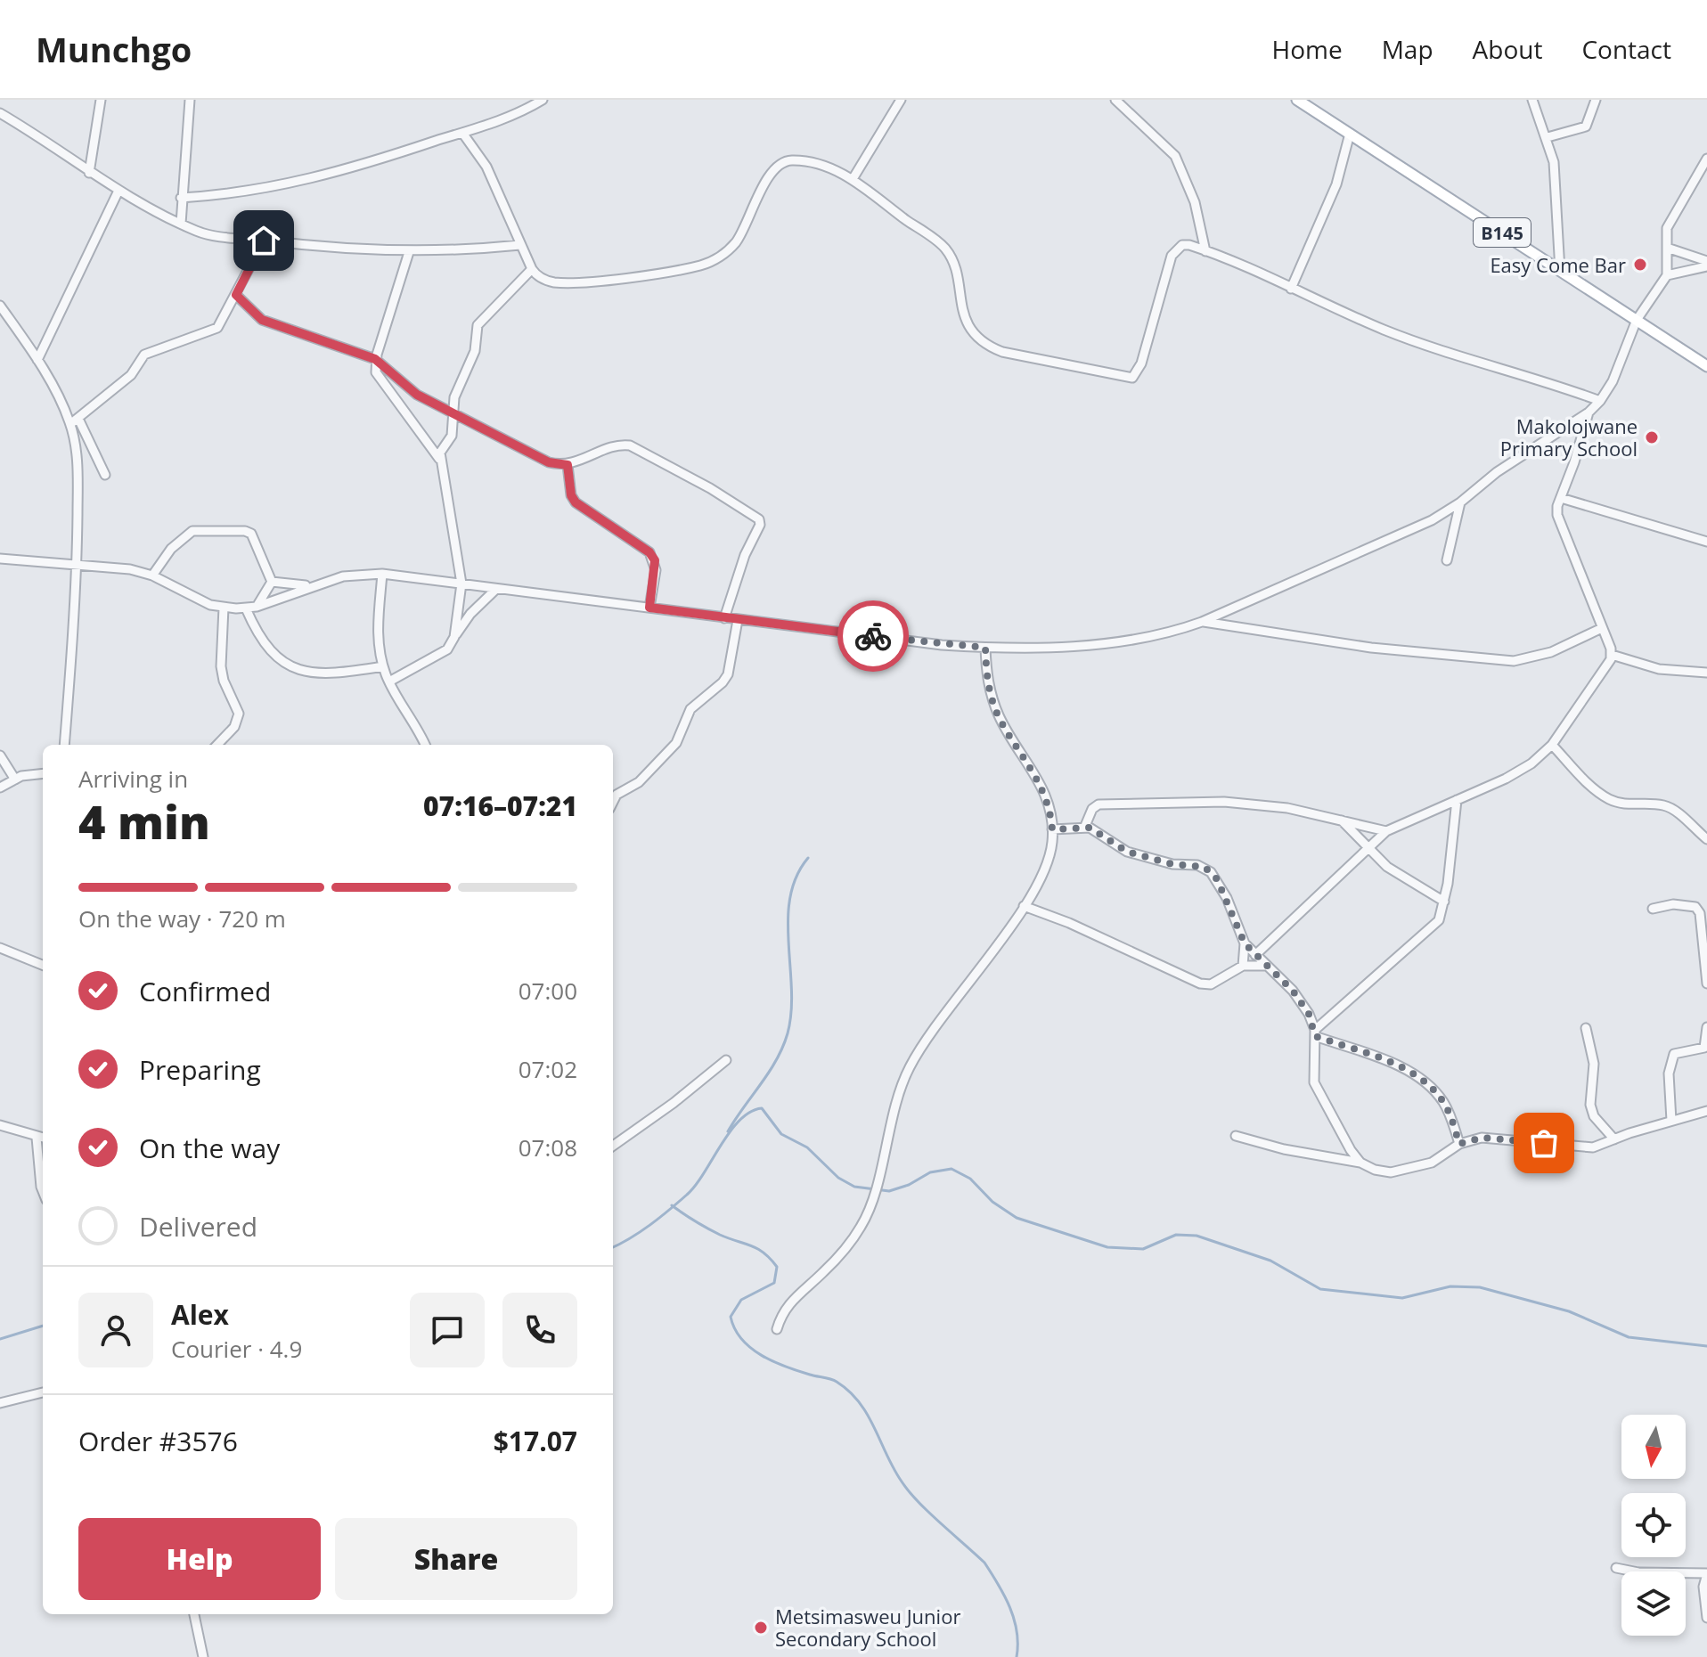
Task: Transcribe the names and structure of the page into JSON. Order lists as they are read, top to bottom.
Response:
{
  "streets": {
    "main road": ["B145"]
  },
  "places": ["Easy Come Bar", "Makolojwane Primary School", "Metsimasweu Junior Secondary School"],
  "north": "bottom",
  "page": {
    "header": "Munchgo",
    "nav": [
      "Home",
      "Map",
      "About",
      "Contact"
    ],
    "heading": ["4 min", "Arriving in", "07:16–07:21"],
    "panel": [
      "Alex",
      "Courier · 4.9",
      "Order #3576",
      "$17.07"
    ],
    "bar": "On the way · 720 m",
    "list": [
      ["Confirmed", "07:00"],
      ["Preparing", "07:02"],
      ["On the way", "07:08"],
      "Delivered"
    ],
    "buttons": ["Help", "Share"]
  }
}
